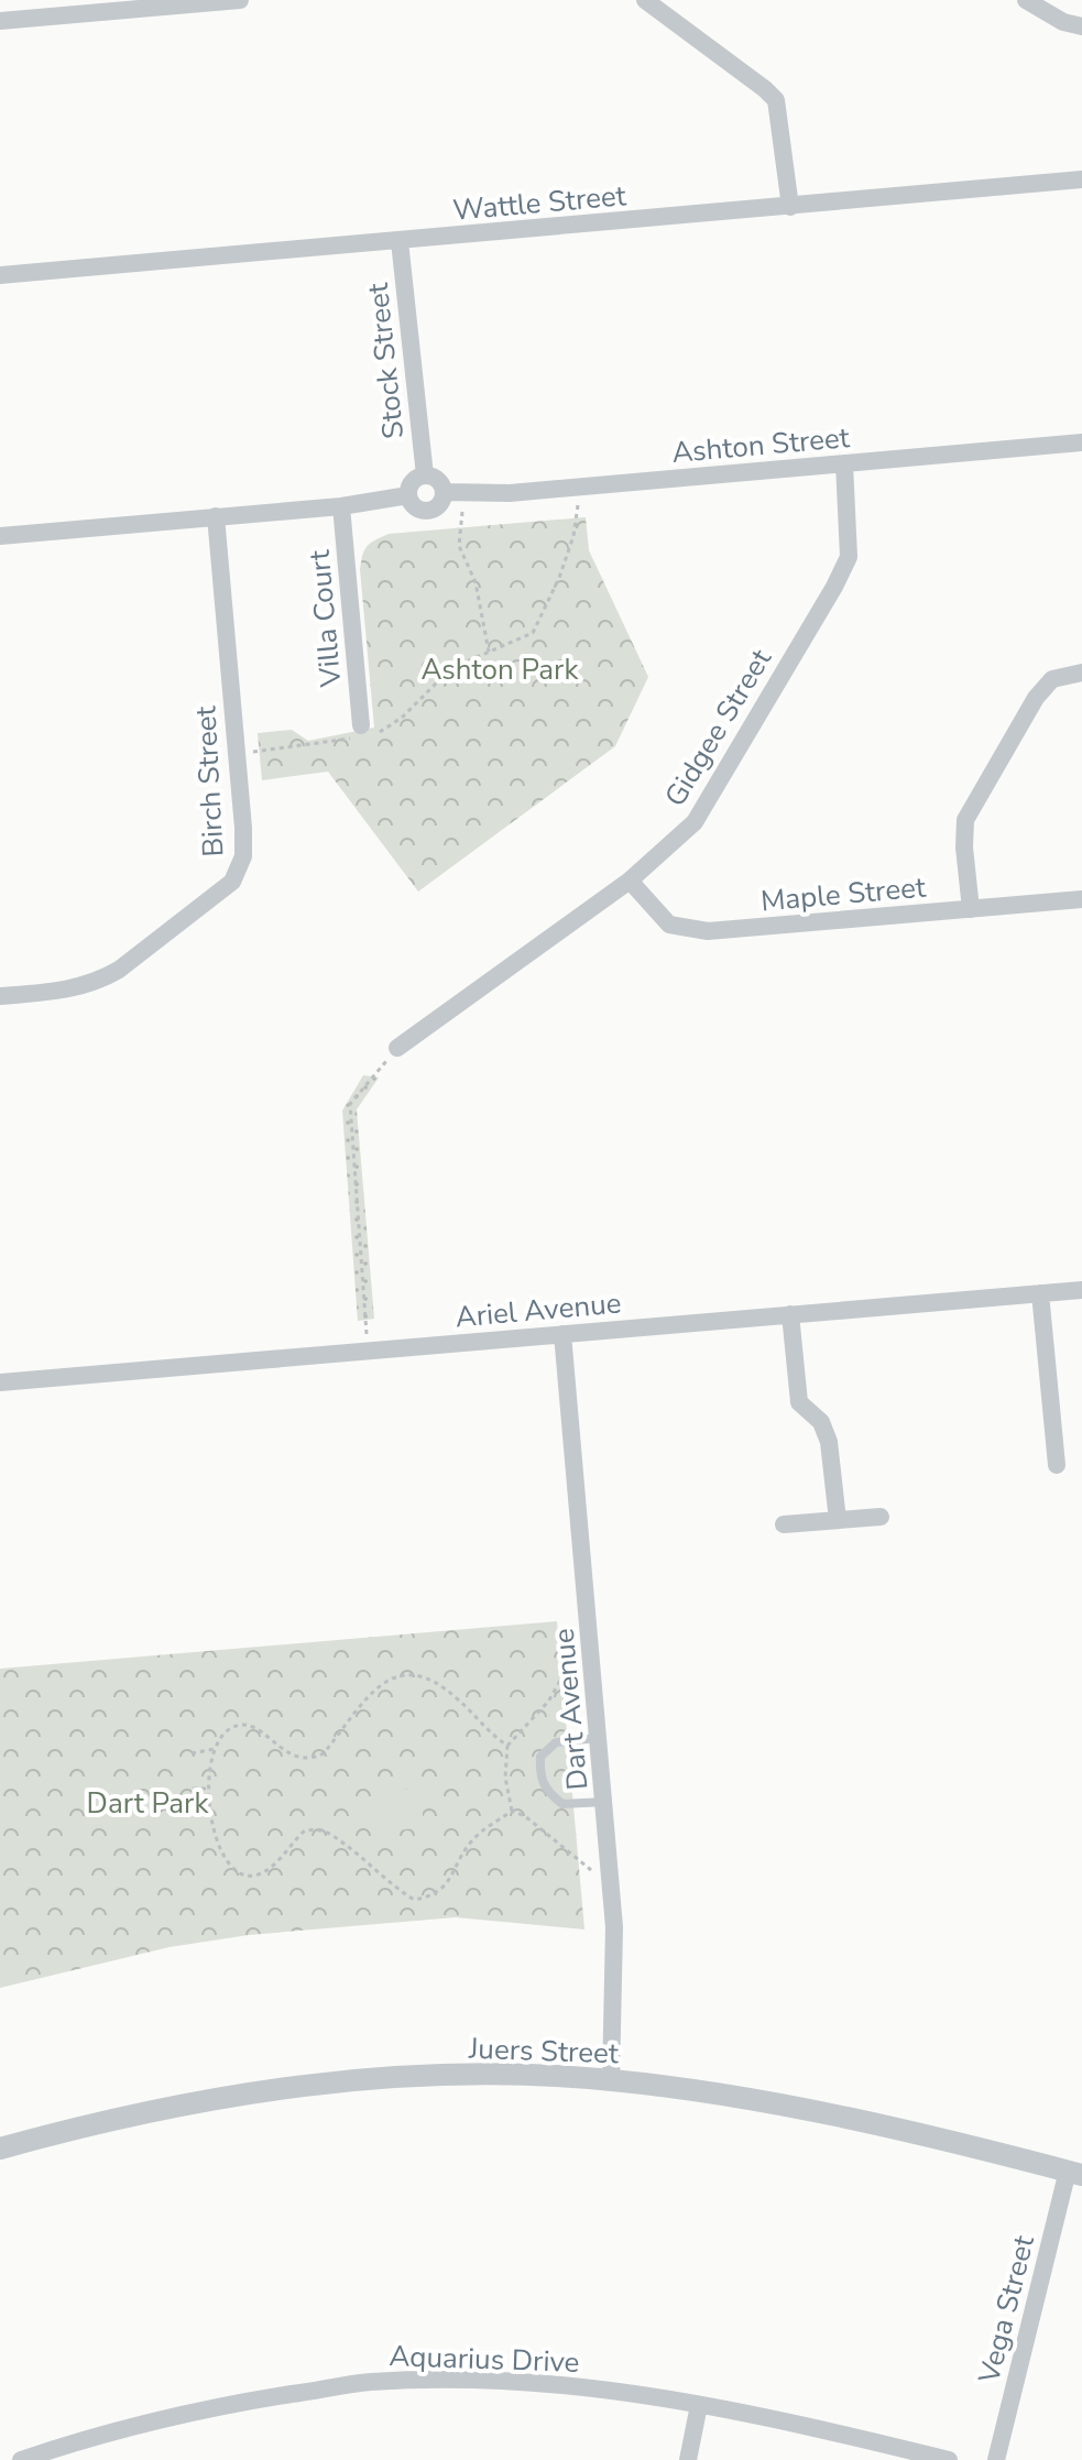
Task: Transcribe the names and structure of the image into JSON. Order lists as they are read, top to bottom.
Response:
{
  "streets": {
    "street": [
      "Wattle Street",
      "Stock Street",
      "Ashton Street",
      "Villa Court",
      "Gidgee Street",
      "Birch Street",
      "Maple Street",
      "Ariel Avenue",
      "Dart Avenue",
      "Juers Street",
      "Vega Street",
      "Aquarius Drive"
    ]
  },
  "crossings": [
    ["Wattle Street", "Stock Street"],
    ["Stock Street", "Ashton Street"],
    ["Ashton Street", "Gidgee Street"],
    ["Gidgee Street", "Maple Street"],
    ["Ariel Avenue", "Dart Avenue"],
    ["Dart Avenue", "Juers Street"],
    ["Juers Street", "Vega Street"]
  ],
  "parks": ["Ashton Park", "Dart Park"]
}
